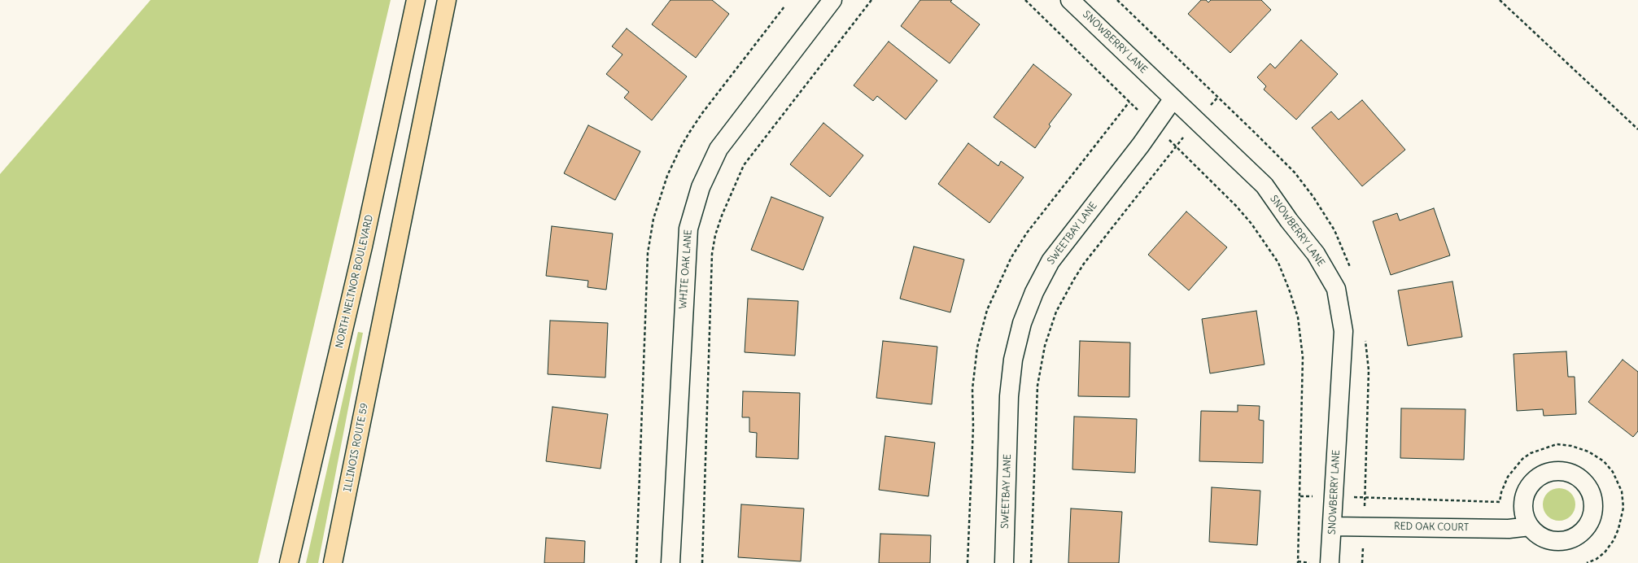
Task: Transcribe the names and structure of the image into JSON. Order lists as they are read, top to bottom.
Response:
{
  "streets": {
    "main road": ["NORTH NELTNOR BOULEVARD", "ILLINOIS ROUTE 59"],
    "street": [
      "SNOWBERRY LANE",
      "SWEETBAY LANE",
      "WHITE OAK LANE",
      "RED OAK COURT"
    ]
  },
  "crossings": [
    ["SNOWBERRY LANE", "SWEETBAY LANE"],
    ["SNOWBERRY LANE", "RED OAK COURT"]
  ]
}
